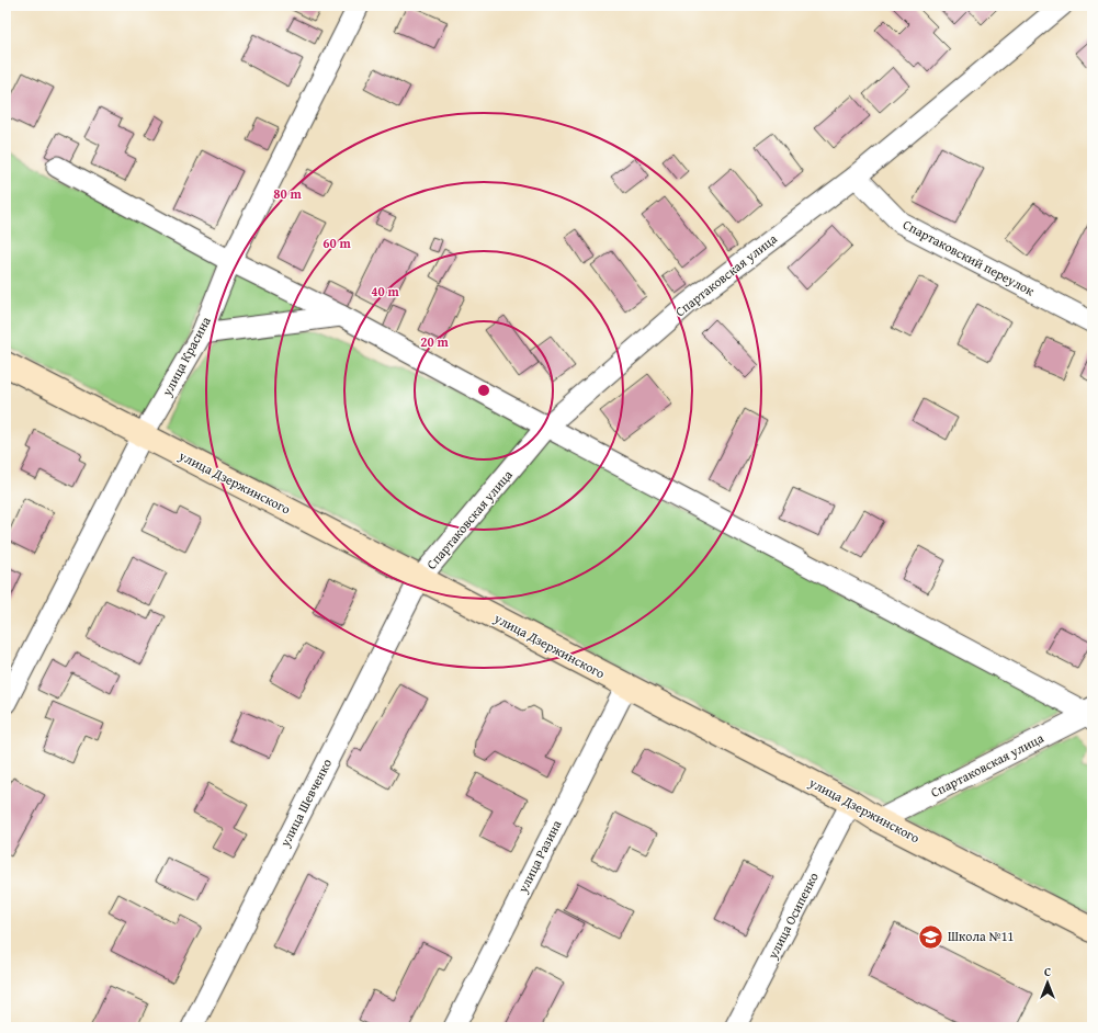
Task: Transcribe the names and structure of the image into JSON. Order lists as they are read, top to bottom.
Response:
{
  "streets": {
    "street": [
      "Спартаковский переулок",
      "Спартаковская улица",
      "улица Красина",
      "улица Дзержинского",
      "улица Шевченко",
      "улица Разина",
      "улица Осипенко"
    ]
  },
  "crossings": [
    ["Спартаковский переулок", "Спартаковская улица"],
    ["Спартаковская улица", "улица Дзержинского"],
    ["Спартаковская улица", "улица Шевченко"],
    ["улица Красина", "улица Дзержинского"],
    ["улица Дзержинского", "улица Шевченко"],
    ["улица Дзержинского", "улица Разина"],
    ["улица Дзержинского", "улица Осипенко"]
  ],
  "places": {
    "school or university": ["Школа №11"]
  },
  "north": "top",
  "rings": [
    "80 m",
    "60 m",
    "40 m",
    "20 m"
  ]
}
